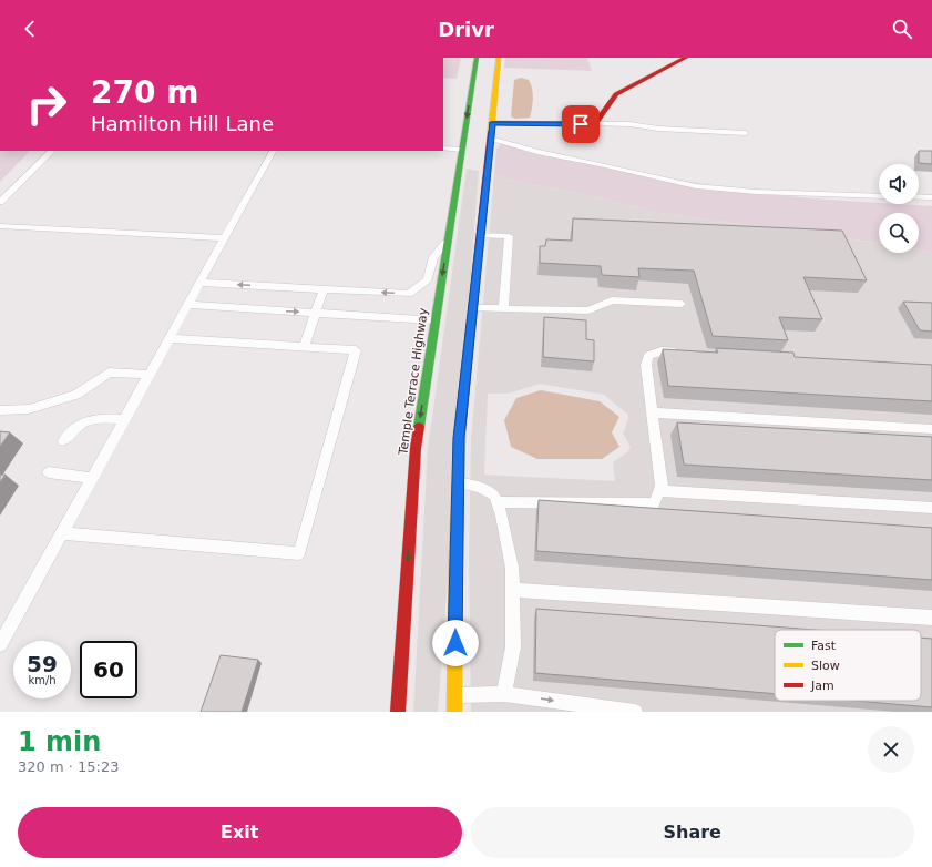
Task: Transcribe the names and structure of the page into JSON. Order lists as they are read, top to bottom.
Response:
{
  "streets": {
    "main road": ["Temple Terrace Highway"]
  },
  "legend": ["Fast", "Slow", "Jam"],
  "page": {
    "header": "Drivr",
    "turn": ["270 m", "Hamilton Hill Lane"],
    "speed": "59 km/h",
    "limit": "60",
    "heading": ["1 min", "320 m · 15:23"],
    "buttons": ["Exit", "Share"]
  }
}
